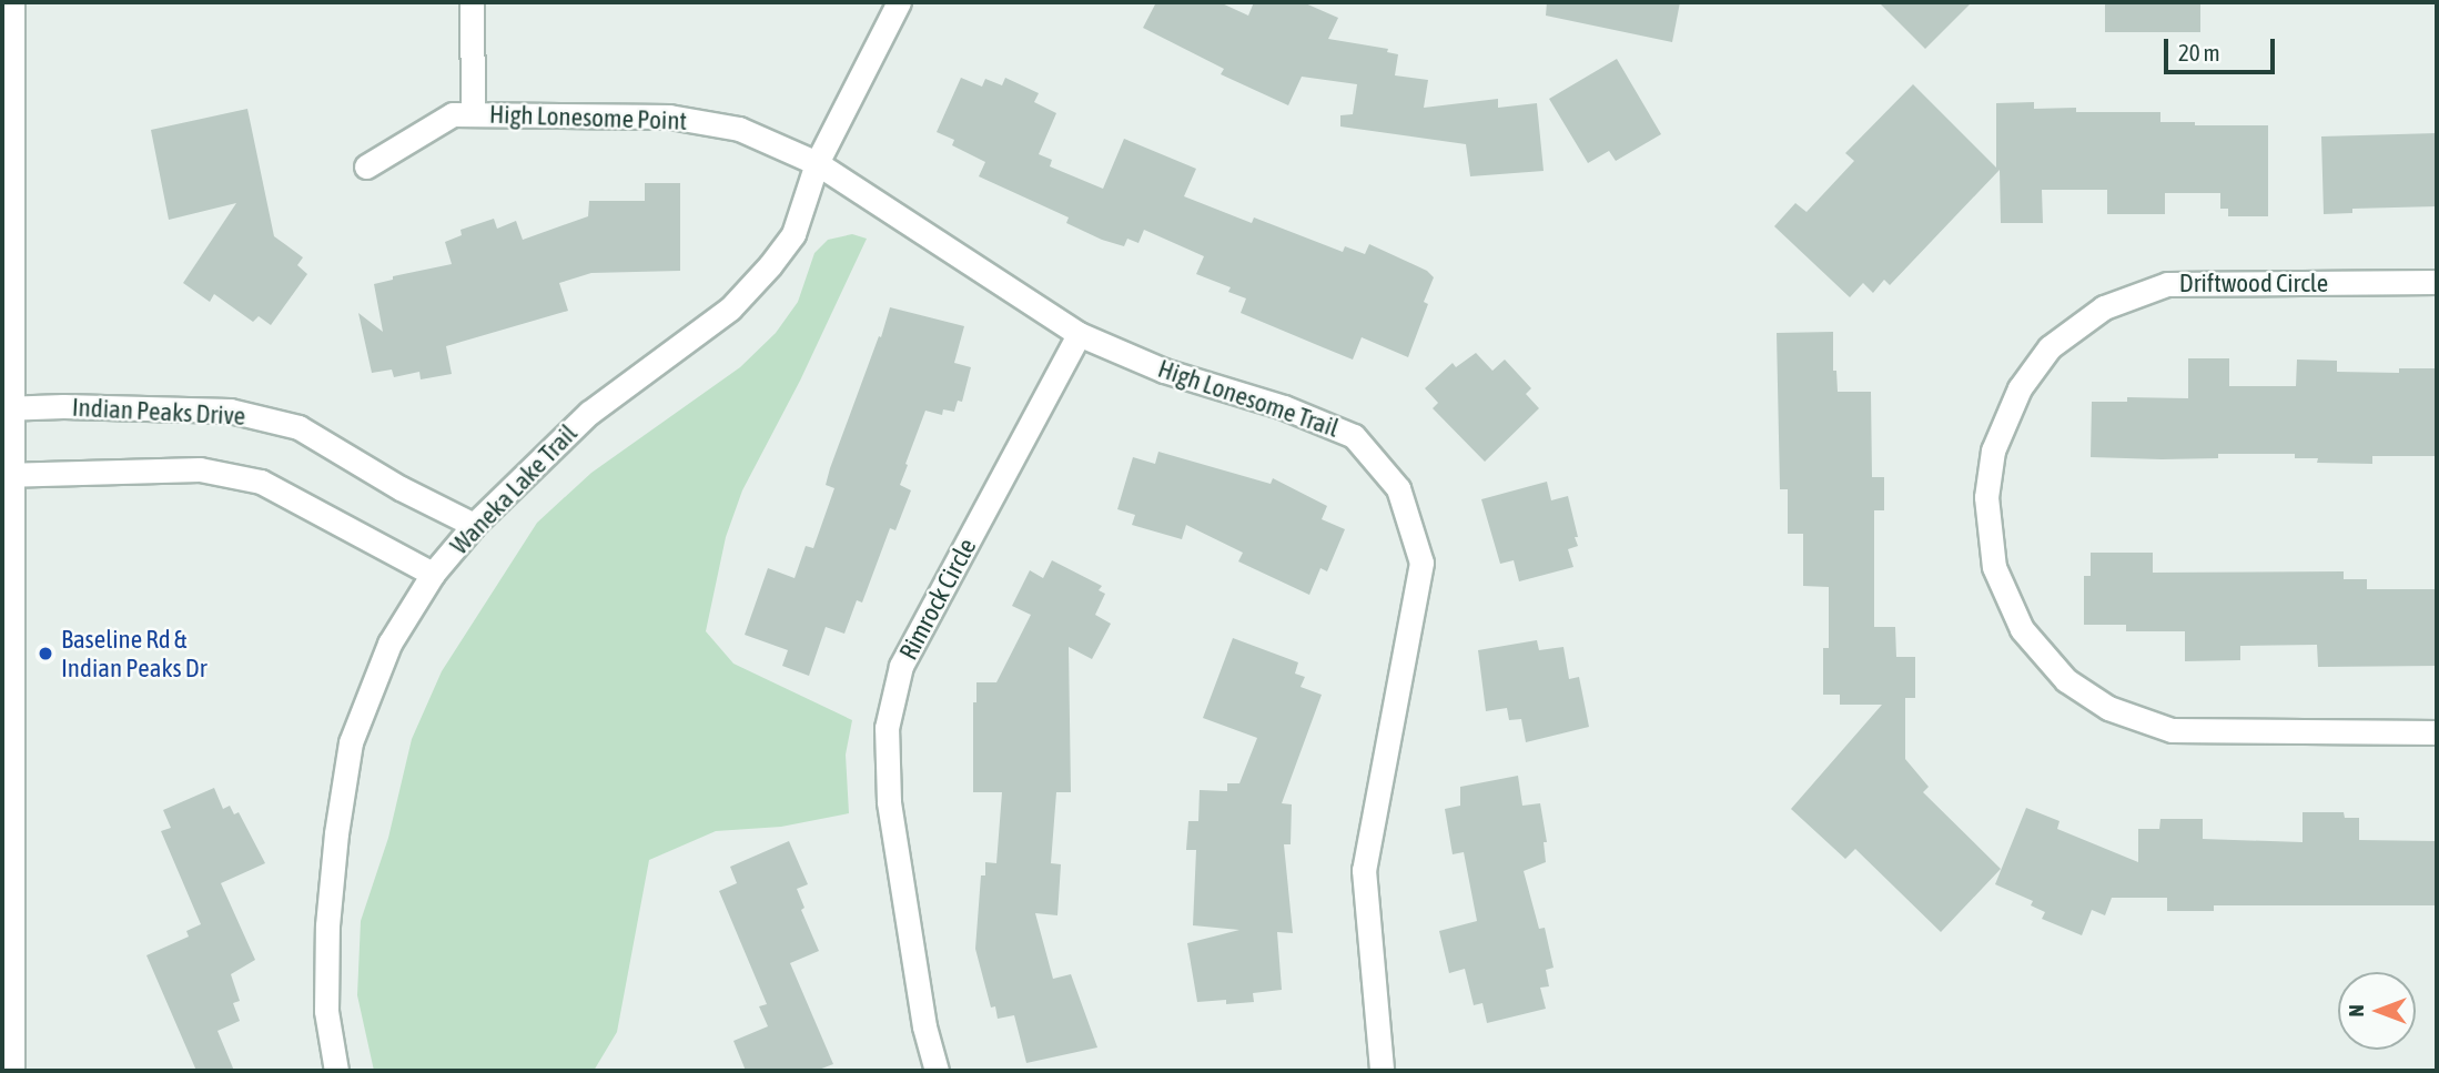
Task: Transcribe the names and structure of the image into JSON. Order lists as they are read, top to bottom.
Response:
{
  "streets": {
    "street": [
      "High Lonesome Point",
      "Driftwood Circle",
      "High Lonesome Trail",
      "Indian Peaks Drive",
      "Waneka Lake Trail",
      "Rimrock Circle"
    ]
  },
  "crossings": [
    ["High Lonesome Point", "High Lonesome Trail"],
    ["High Lonesome Point", "Waneka Lake Trail"],
    ["High Lonesome Trail", "Waneka Lake Trail"],
    ["High Lonesome Trail", "Rimrock Circle"],
    ["Indian Peaks Drive", "Waneka Lake Trail"]
  ],
  "places": ["Baseline Rd & Indian Peaks Dr"],
  "scale_bar": "20 m",
  "north": "left"
}
